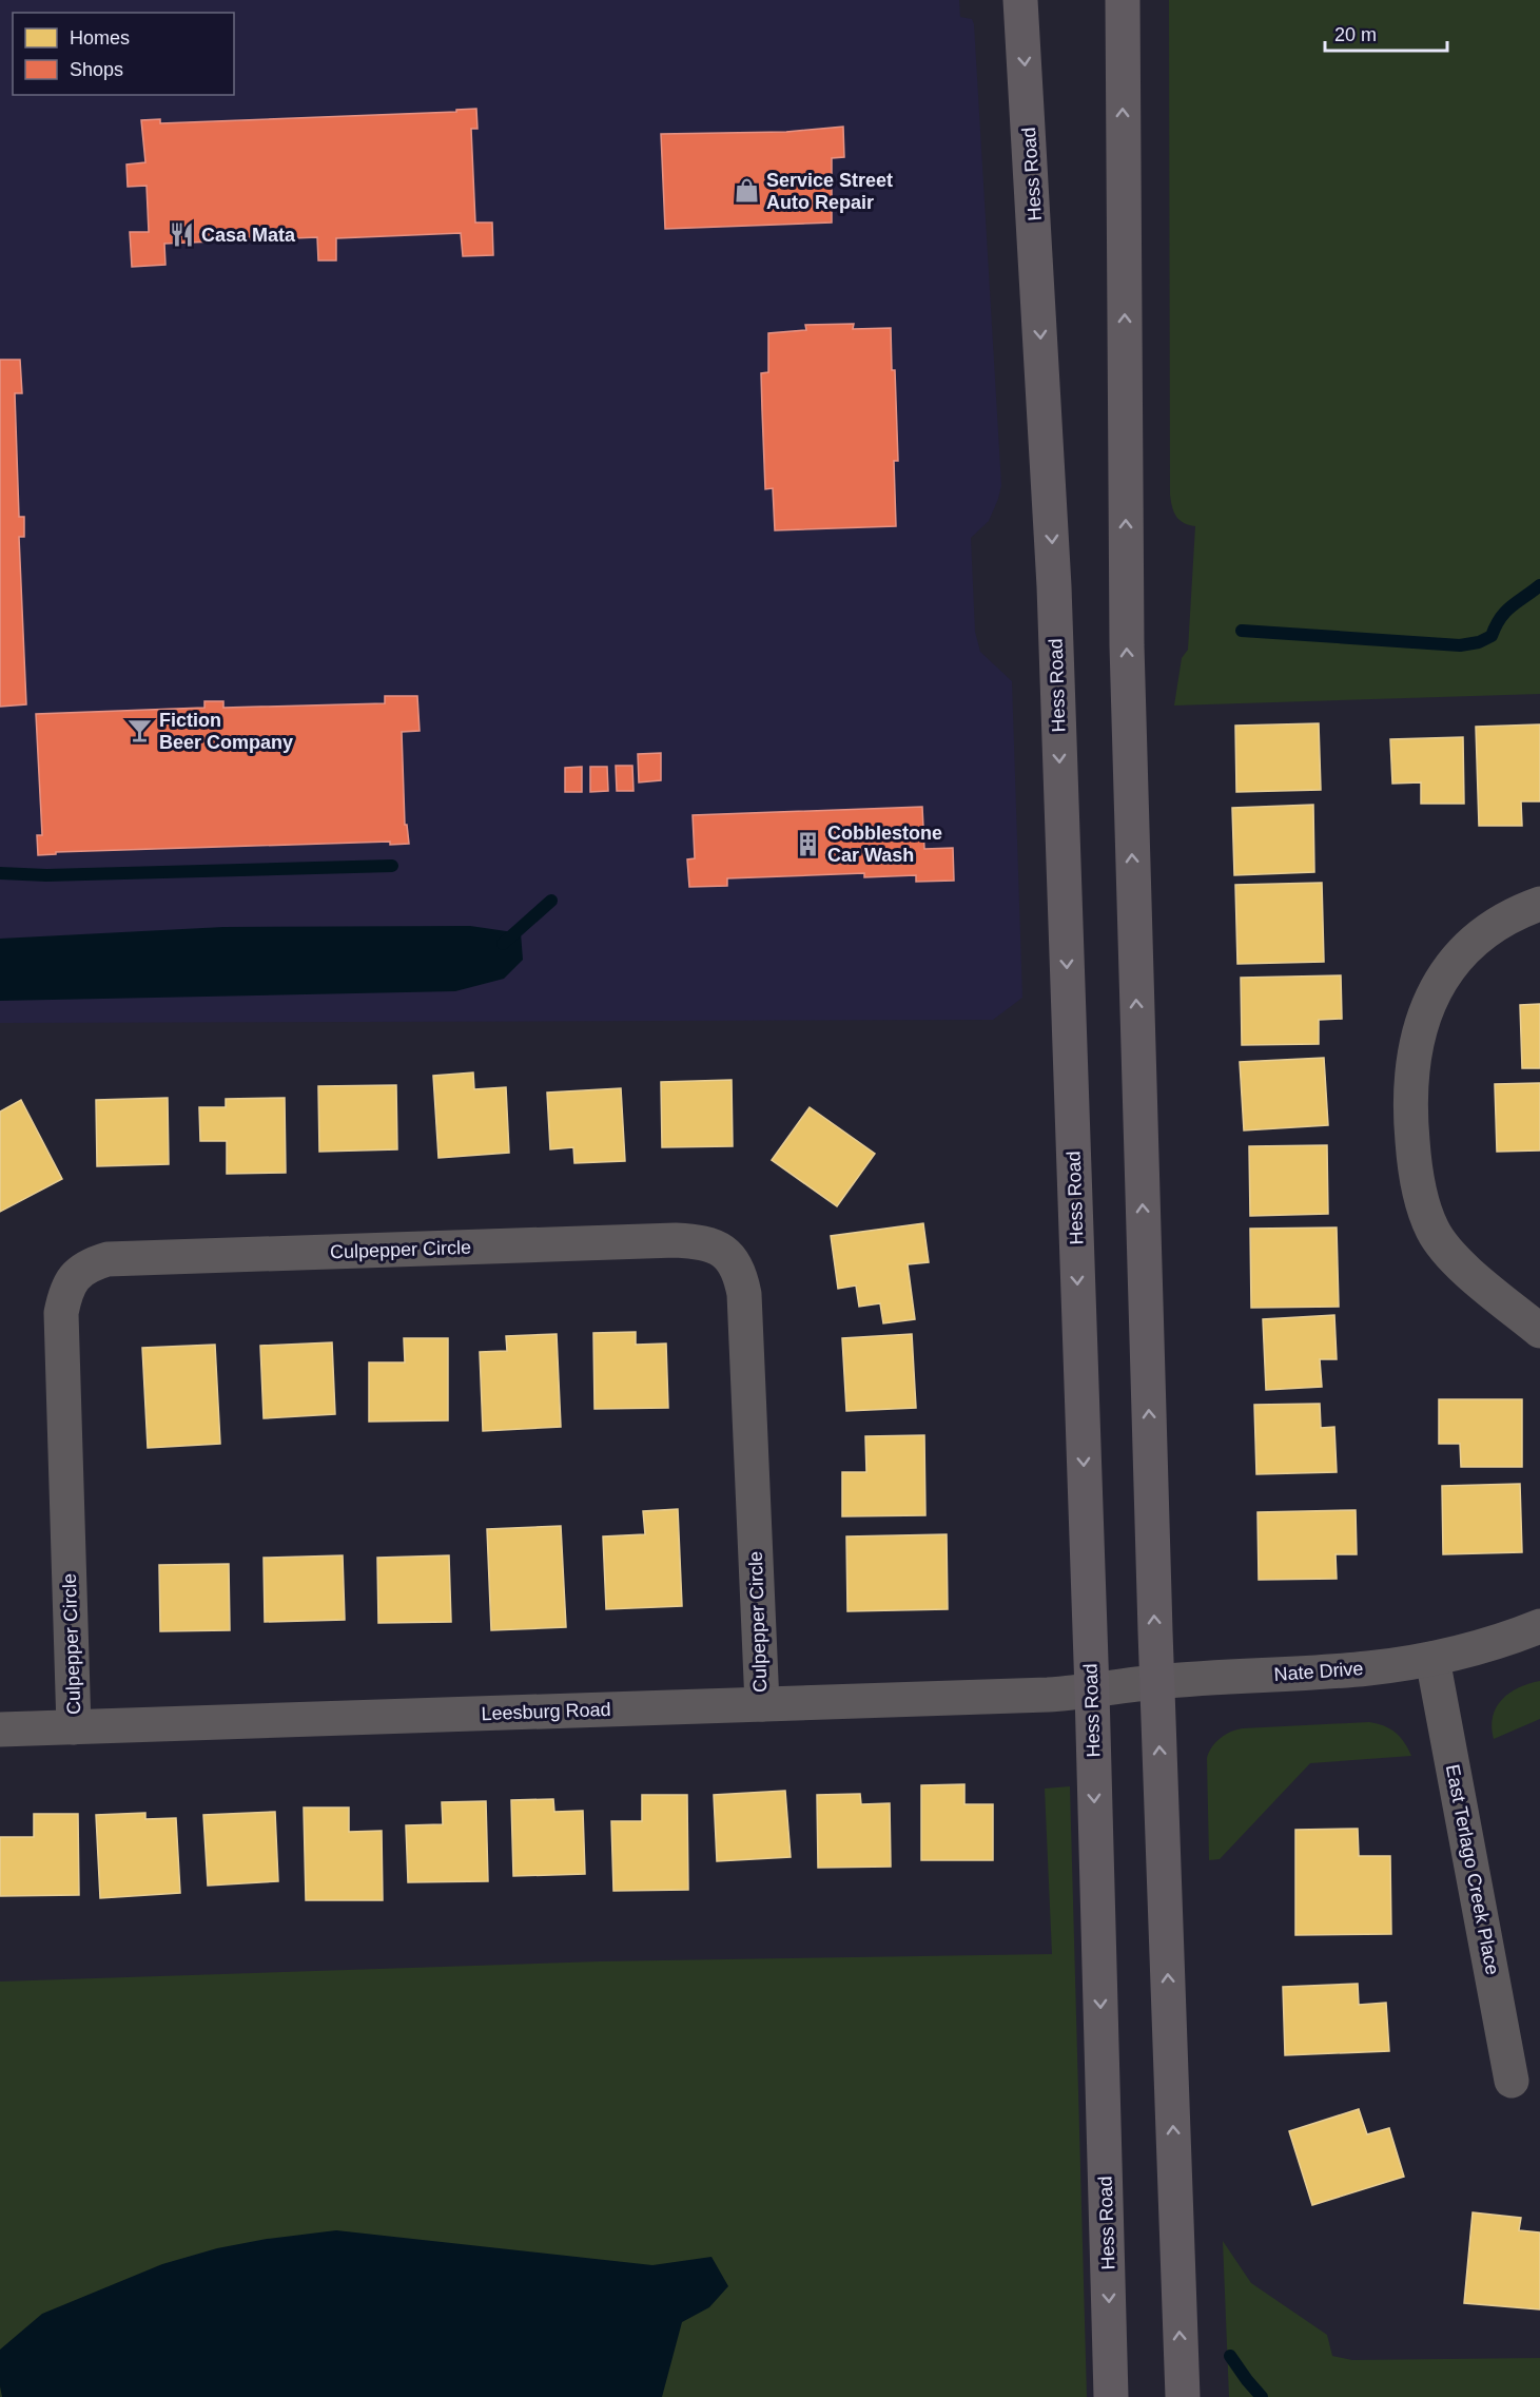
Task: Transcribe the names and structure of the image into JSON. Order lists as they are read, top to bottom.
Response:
{
  "streets": {
    "main road": ["Hess Road"],
    "street": [
      "Culpepper Circle",
      "Nate Drive",
      "Leesburg Road",
      "East Terlago Creek Place"
    ]
  },
  "crossings": [
    ["Hess Road", "Nate Drive"],
    ["Hess Road", "Leesburg Road"],
    ["Culpepper Circle", "Leesburg Road"],
    ["Nate Drive", "Leesburg Road"],
    ["Nate Drive", "East Terlago Creek Place"]
  ],
  "places": {
    "shop": ["Service Street Auto Repair"],
    "restaurant": ["Casa Mata"],
    "bar": ["Fiction Beer Company"],
    "building": ["Cobblestone Car Wash"]
  },
  "legend": ["Homes", "Shops"],
  "scale_bar": "20 m"
}
